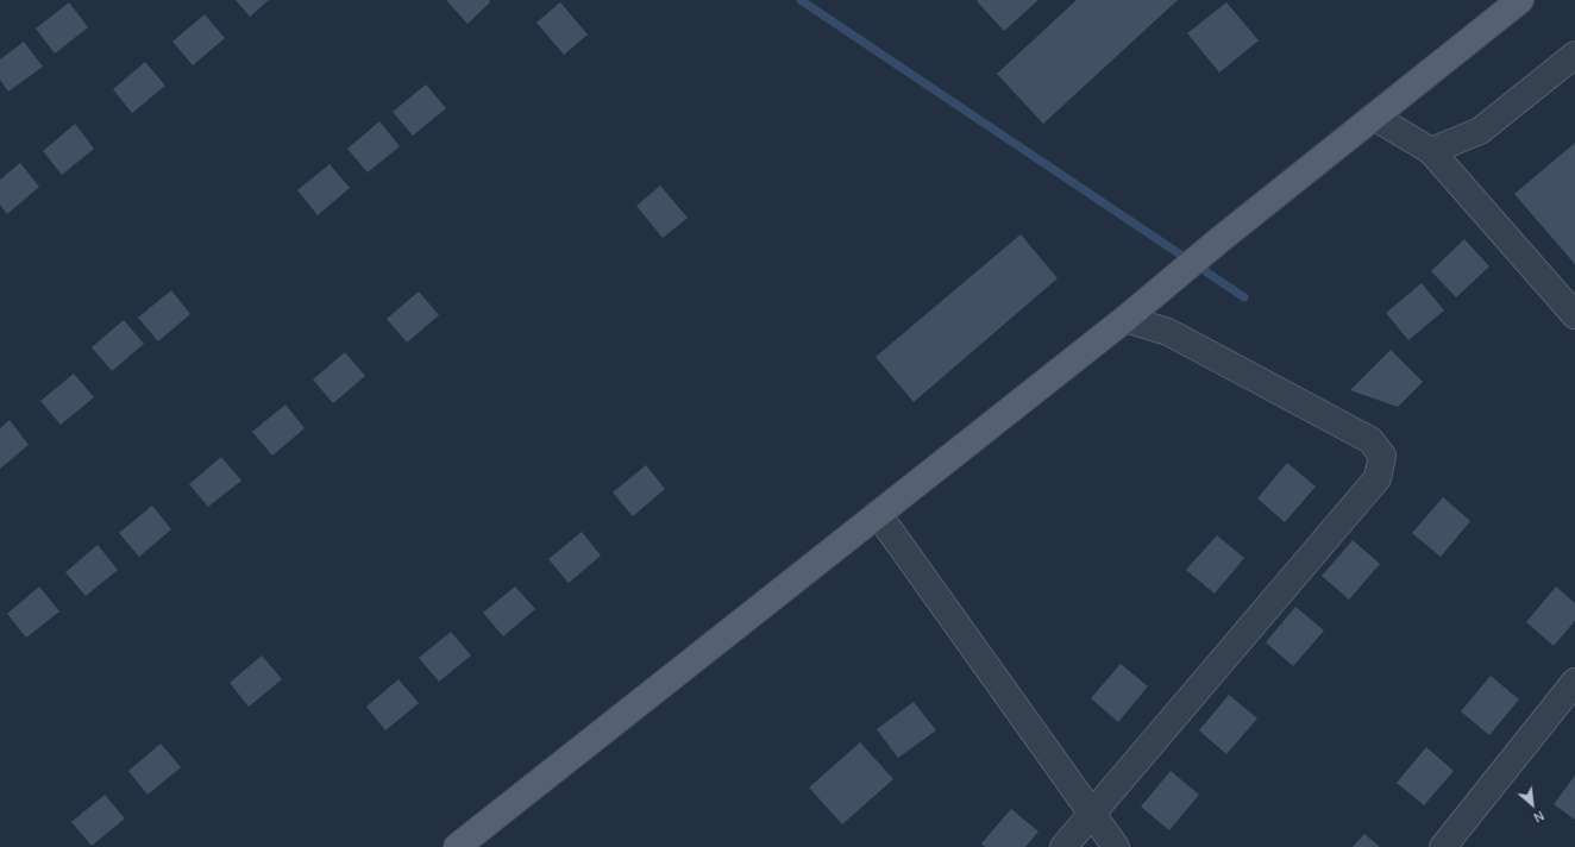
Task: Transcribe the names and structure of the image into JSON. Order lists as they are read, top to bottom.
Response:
{
  "north": "bottom right"
}
